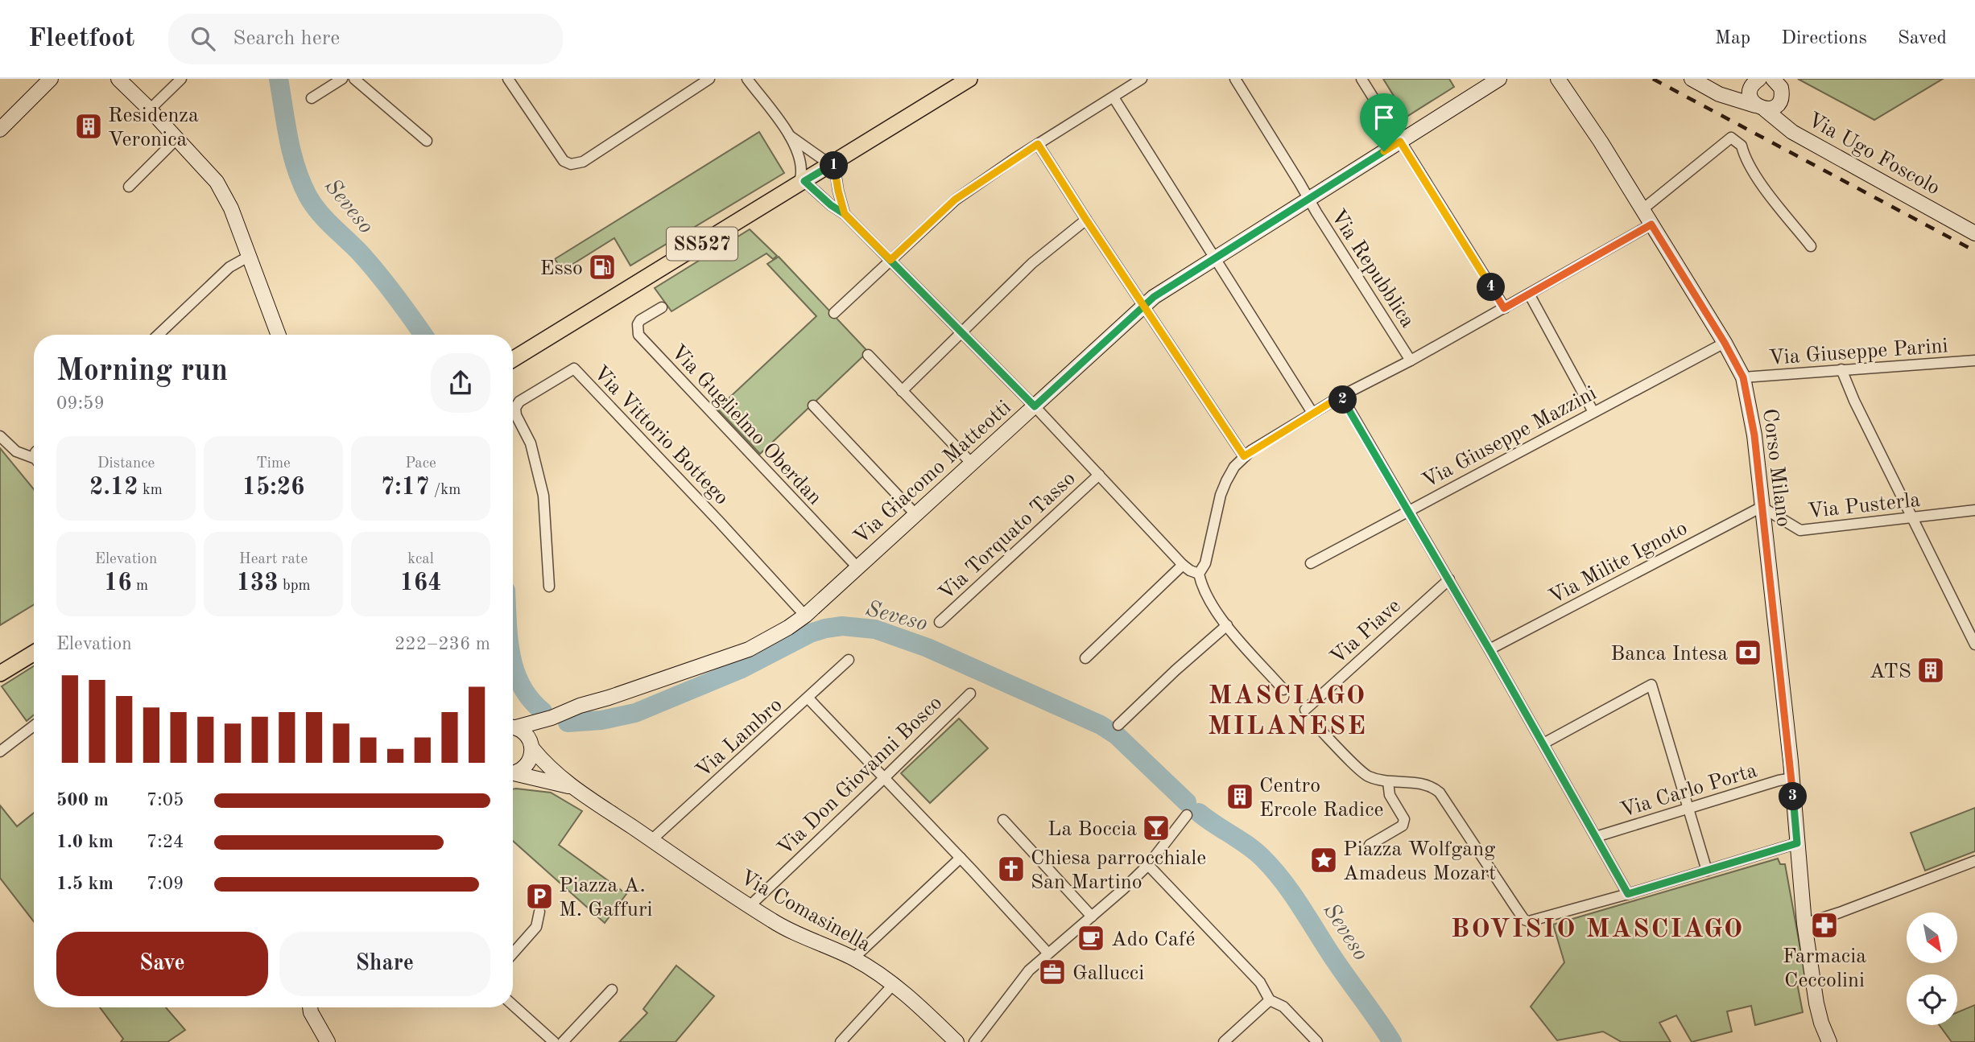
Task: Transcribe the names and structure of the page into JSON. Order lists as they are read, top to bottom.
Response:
{
  "streets": {
    "main road": ["SS527"],
    "street": [
      "Via Ugo Foscolo",
      "Via Repubblica",
      "Via Giuseppe Parini",
      "Via Guglielmo Oberdan",
      "Via Vittorio Bottego",
      "Via Giuseppe Mazzini",
      "Corso Milano",
      "Via Giacomo Matteotti",
      "Via Pusterla",
      "Via Torquato Tasso",
      "Via Milite Ignoto",
      "Via Piave",
      "Via Lambro",
      "Via Don Giovanni Bosco",
      "Via Carlo Porta",
      "Via Comasinella"
    ]
  },
  "crossings": [
    ["Via Repubblica", "Via Giacomo Matteotti"],
    ["Via Giuseppe Parini", "Corso Milano"],
    ["Via Guglielmo Oberdan", "Via Giacomo Matteotti"],
    ["Via Vittorio Bottego", "Via Giacomo Matteotti"],
    ["Via Giuseppe Mazzini", "Corso Milano"],
    ["Corso Milano", "Via Pusterla"],
    ["Corso Milano", "Via Milite Ignoto"],
    ["Corso Milano", "Via Carlo Porta"],
    ["Via Giacomo Matteotti", "Via Comasinella"],
    ["Via Pusterla", "Via Milite Ignoto"],
    ["Via Lambro", "Via Comasinella"],
    ["Via Don Giovanni Bosco", "Via Comasinella"]
  ],
  "districts": ["MASCIAGO MILANESE", "BOVISIO MASCIAGO"],
  "water": ["Seveso"],
  "places": {
    "building": ["Residenza Veronica", "ATS", "Centro Ercole Radice"],
    "fuel station": ["Esso"],
    "bank": ["Banca Intesa"],
    "bar": ["La Boccia"],
    "place": ["Piazza Wolfgang Amadeus Mozart"],
    "church": ["Chiesa parrocchiale San Martino"],
    "parking": ["Piazza A. M. Gaffuri"],
    "pharmacy": ["Farmacia Ceccolini"],
    "cafe": ["Ado Café"],
    "office": ["Gallucci"]
  },
  "north": "bottom right",
  "page": {
    "header": "Fleetfoot",
    "search": "Search here",
    "nav": ["Map", "Directions", "Saved"],
    "pins": [
      "1",
      "4",
      "2",
      "3"
    ],
    "heading": ["Morning run", "09:59"],
    "stats": [
      ["Distance", "2.12 km"],
      ["Time", "15:26"],
      ["Pace", "7:17 /km"],
      ["Elevation", "16 m"],
      ["Heart rate", "133 bpm"],
      ["kcal", "164"]
    ],
    "chart": ["Elevation", "222–236 m"],
    "list": [
      {
        "name": "500 m",
        "note": "7:05"
      },
      {
        "name": "1.0 km",
        "note": "7:24"
      },
      {
        "name": "1.5 km",
        "note": "7:09"
      }
    ],
    "buttons": ["Save", "Share"]
  }
}
